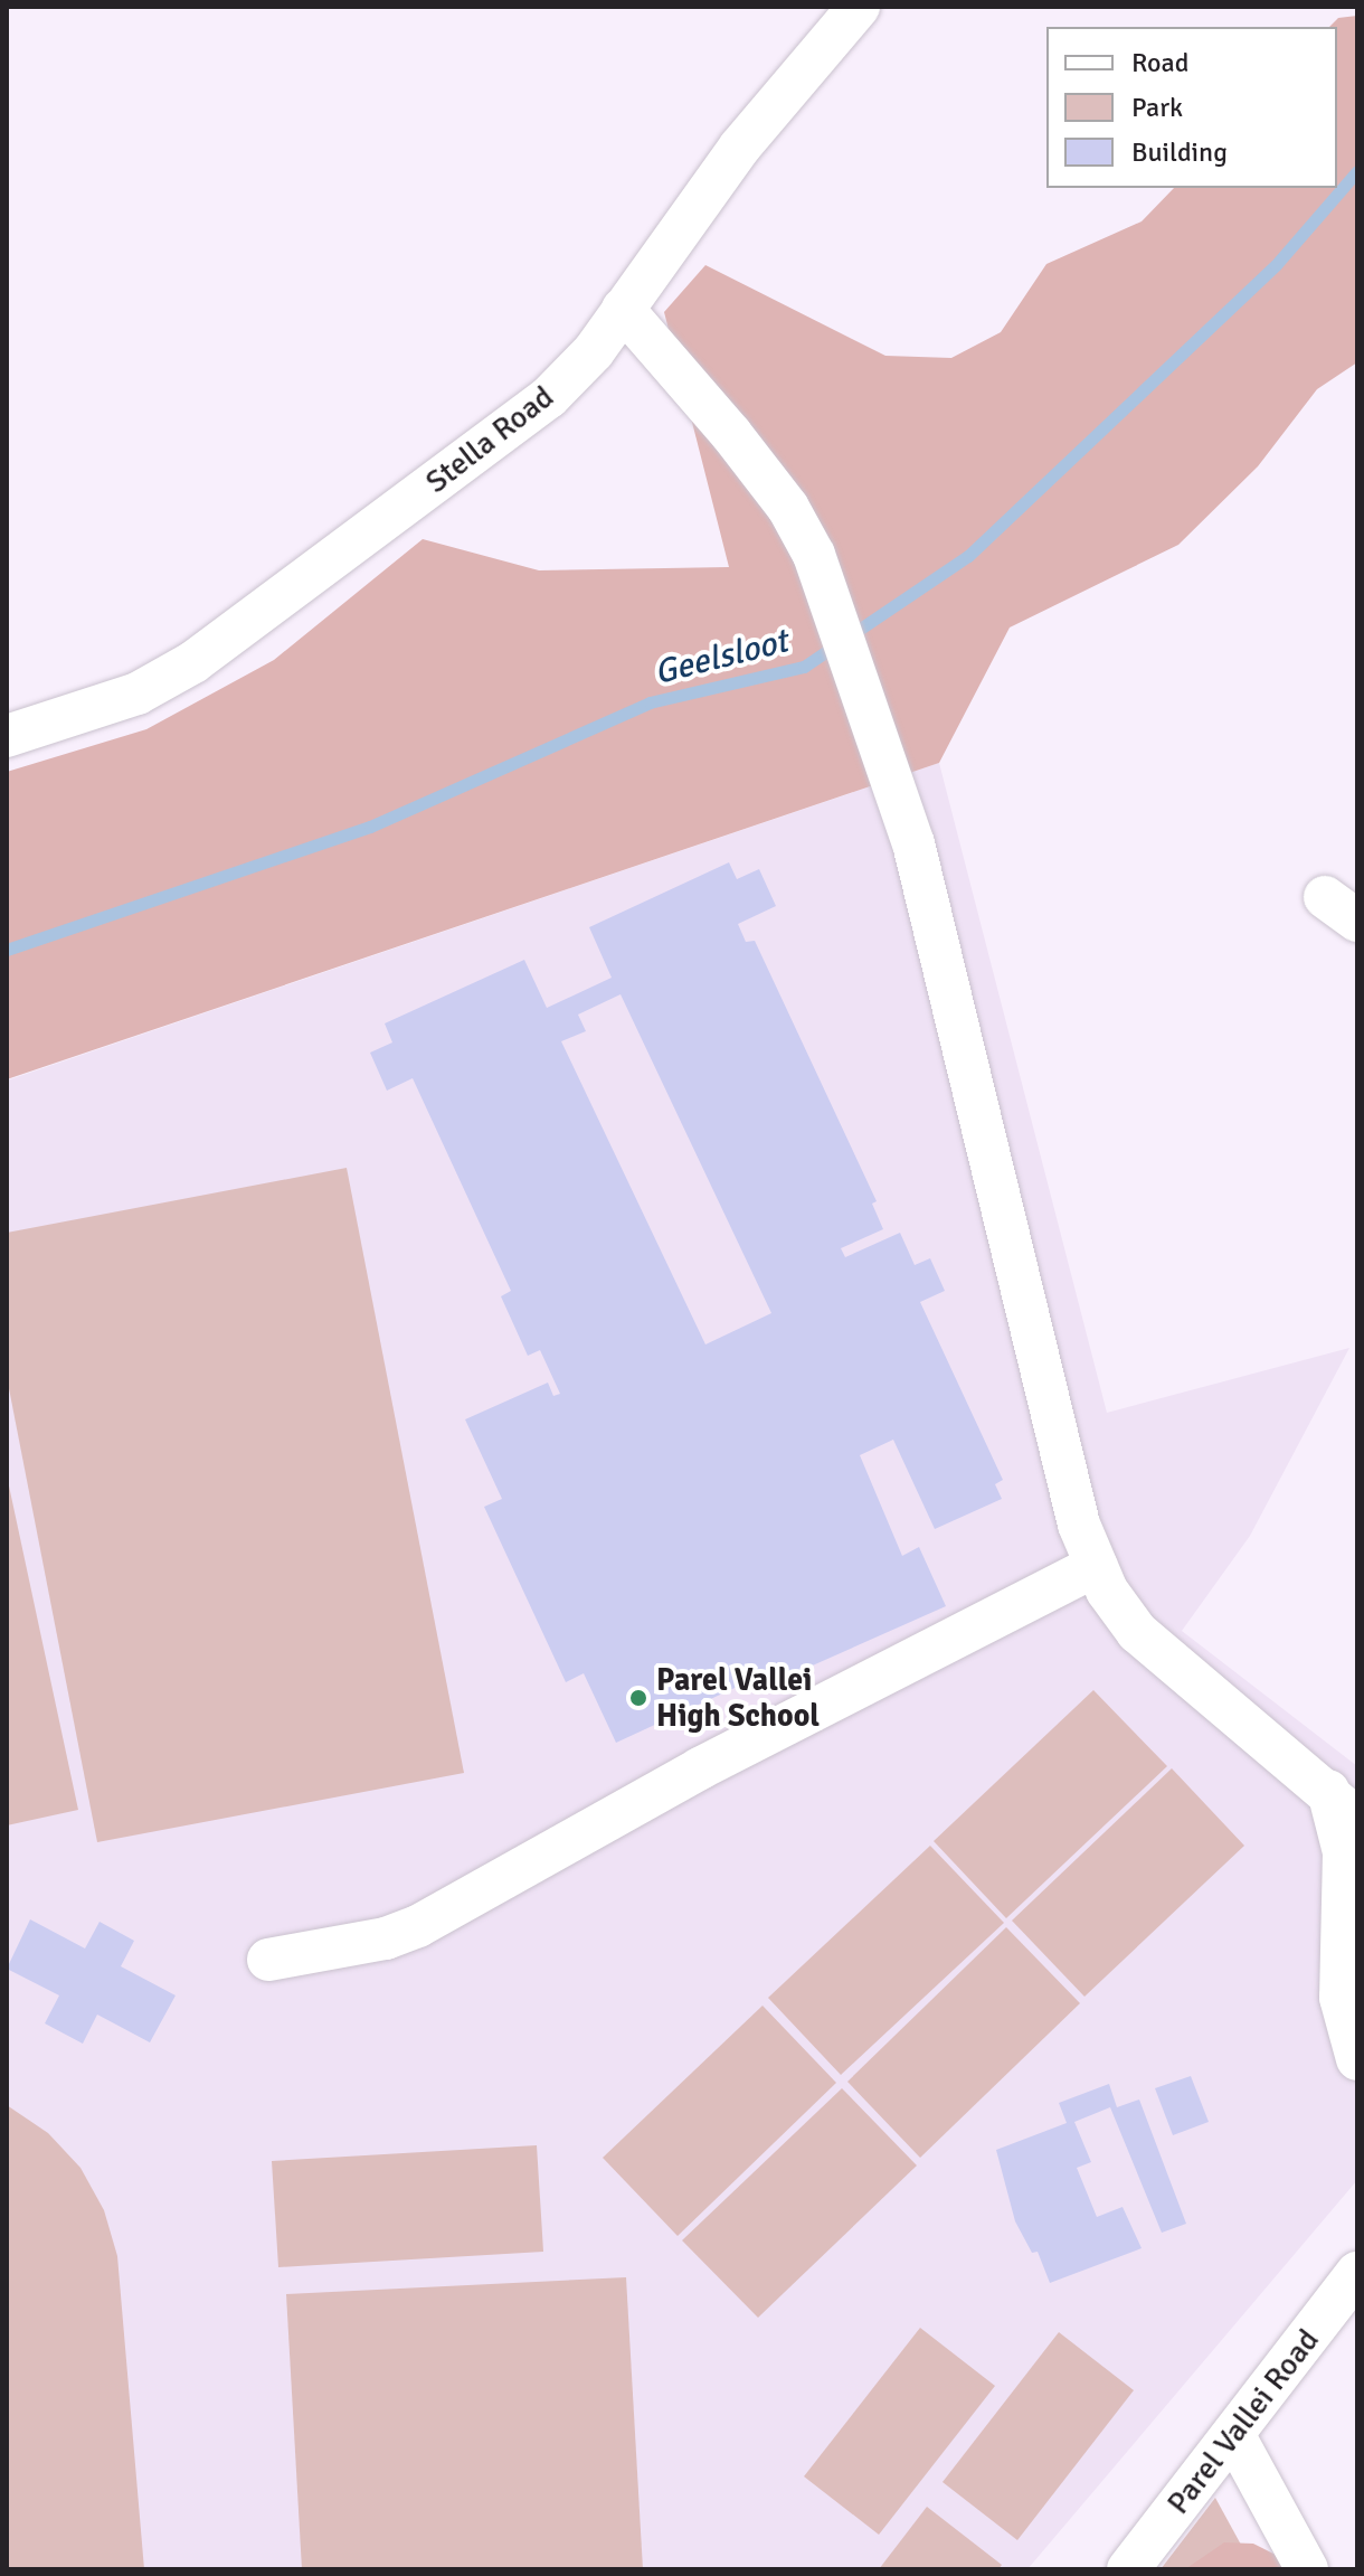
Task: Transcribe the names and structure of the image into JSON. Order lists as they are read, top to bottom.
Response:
{
  "streets": {
    "street": ["Stella Road", "Parel Vallei Road"]
  },
  "water": ["Geelsloot"],
  "places": ["Parel Vallei High School"],
  "legend": ["Road", "Park", "Building"]
}
